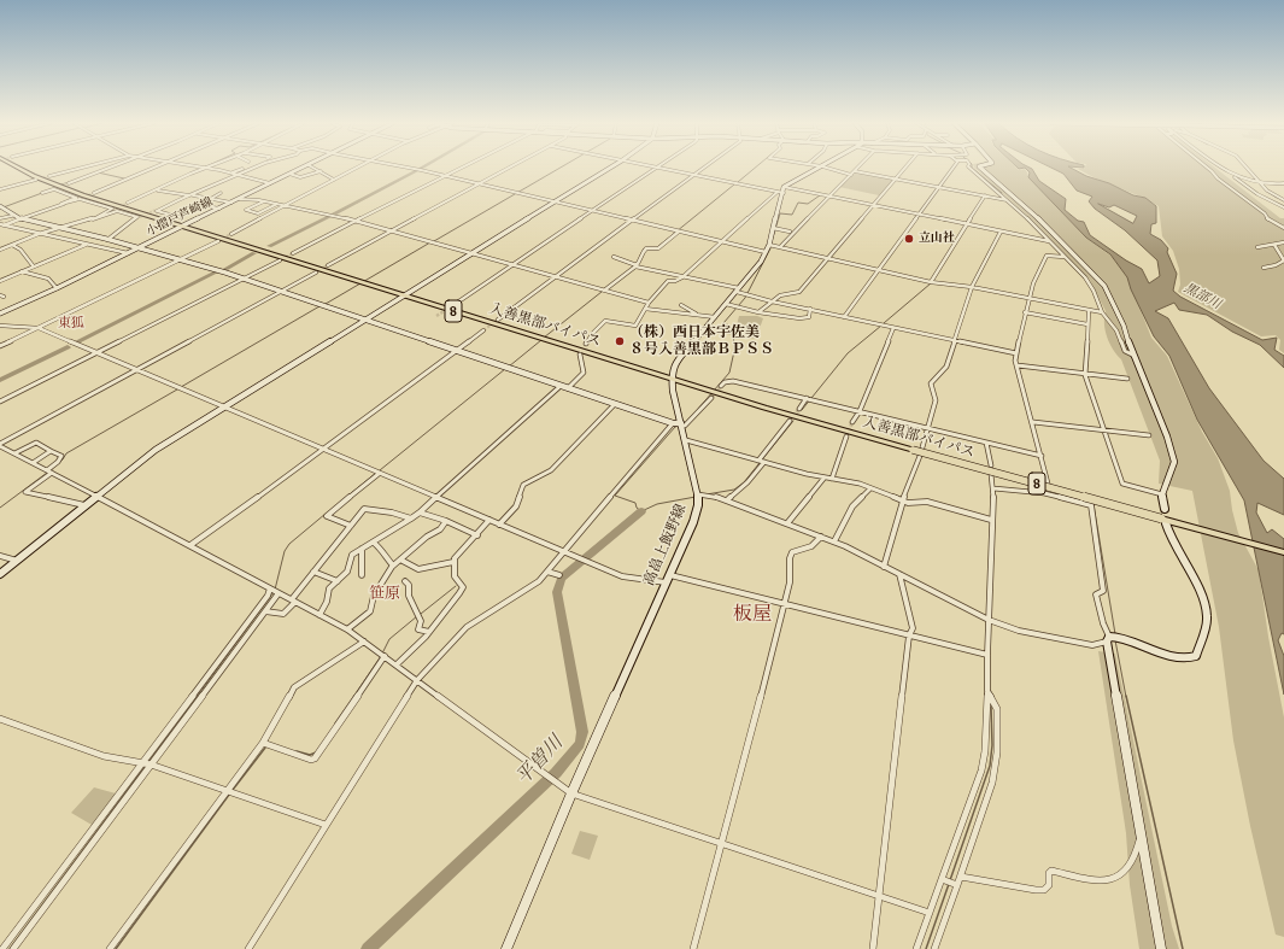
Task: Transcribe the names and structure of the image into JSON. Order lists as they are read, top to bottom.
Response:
{
  "streets": {
    "highway": ["8", "入善黒部バイパス"],
    "street": ["小摺戸芦崎線", "高畠上飯野線"]
  },
  "crossings": [
    ["小摺戸芦崎線", "入善黒部バイパス"],
    ["入善黒部バイパス", "高畠上飯野線"]
  ],
  "districts": ["東狐", "笹原", "板屋"],
  "water": ["黒部川", "平曽川"],
  "places": ["立山社", "（株）西日本宇佐美 ８号入善黒部ＢＰＳＳ"]
}
